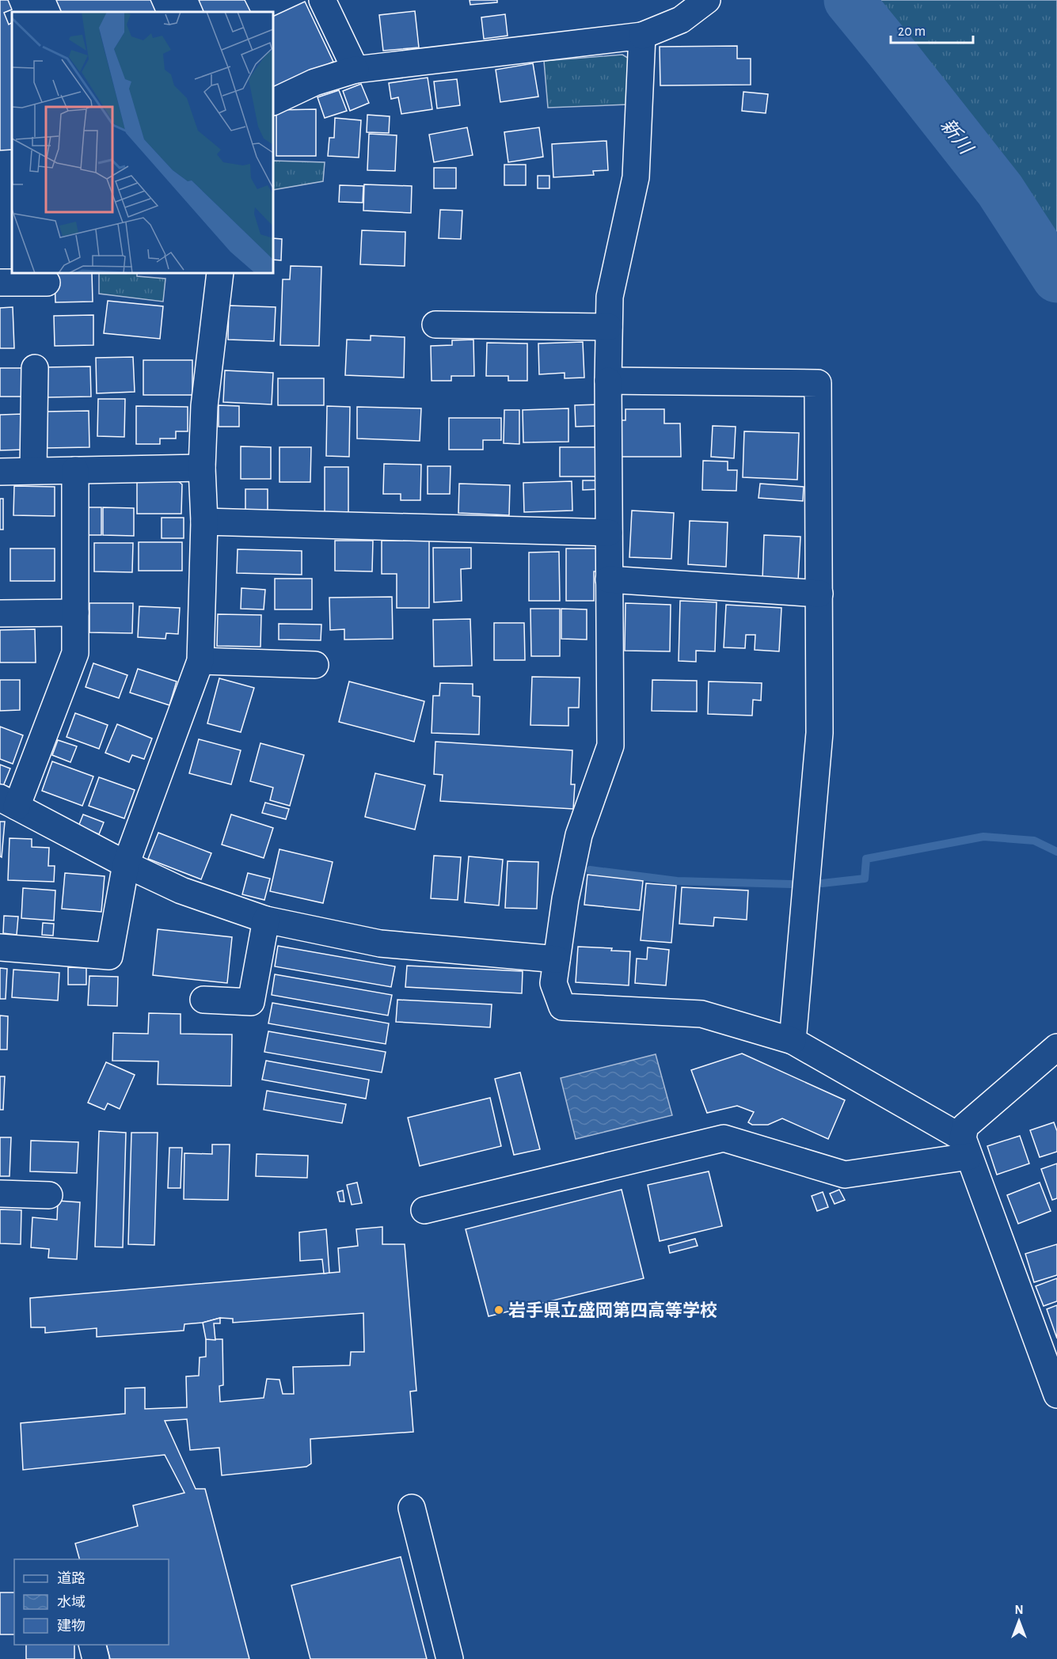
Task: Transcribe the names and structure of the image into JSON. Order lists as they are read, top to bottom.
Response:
{
  "water": ["新川"],
  "places": ["岩手県立盛岡第四高等学校"],
  "legend": ["道路", "水域", "建物"],
  "scale_bar": "20 m",
  "north": "top"
}
